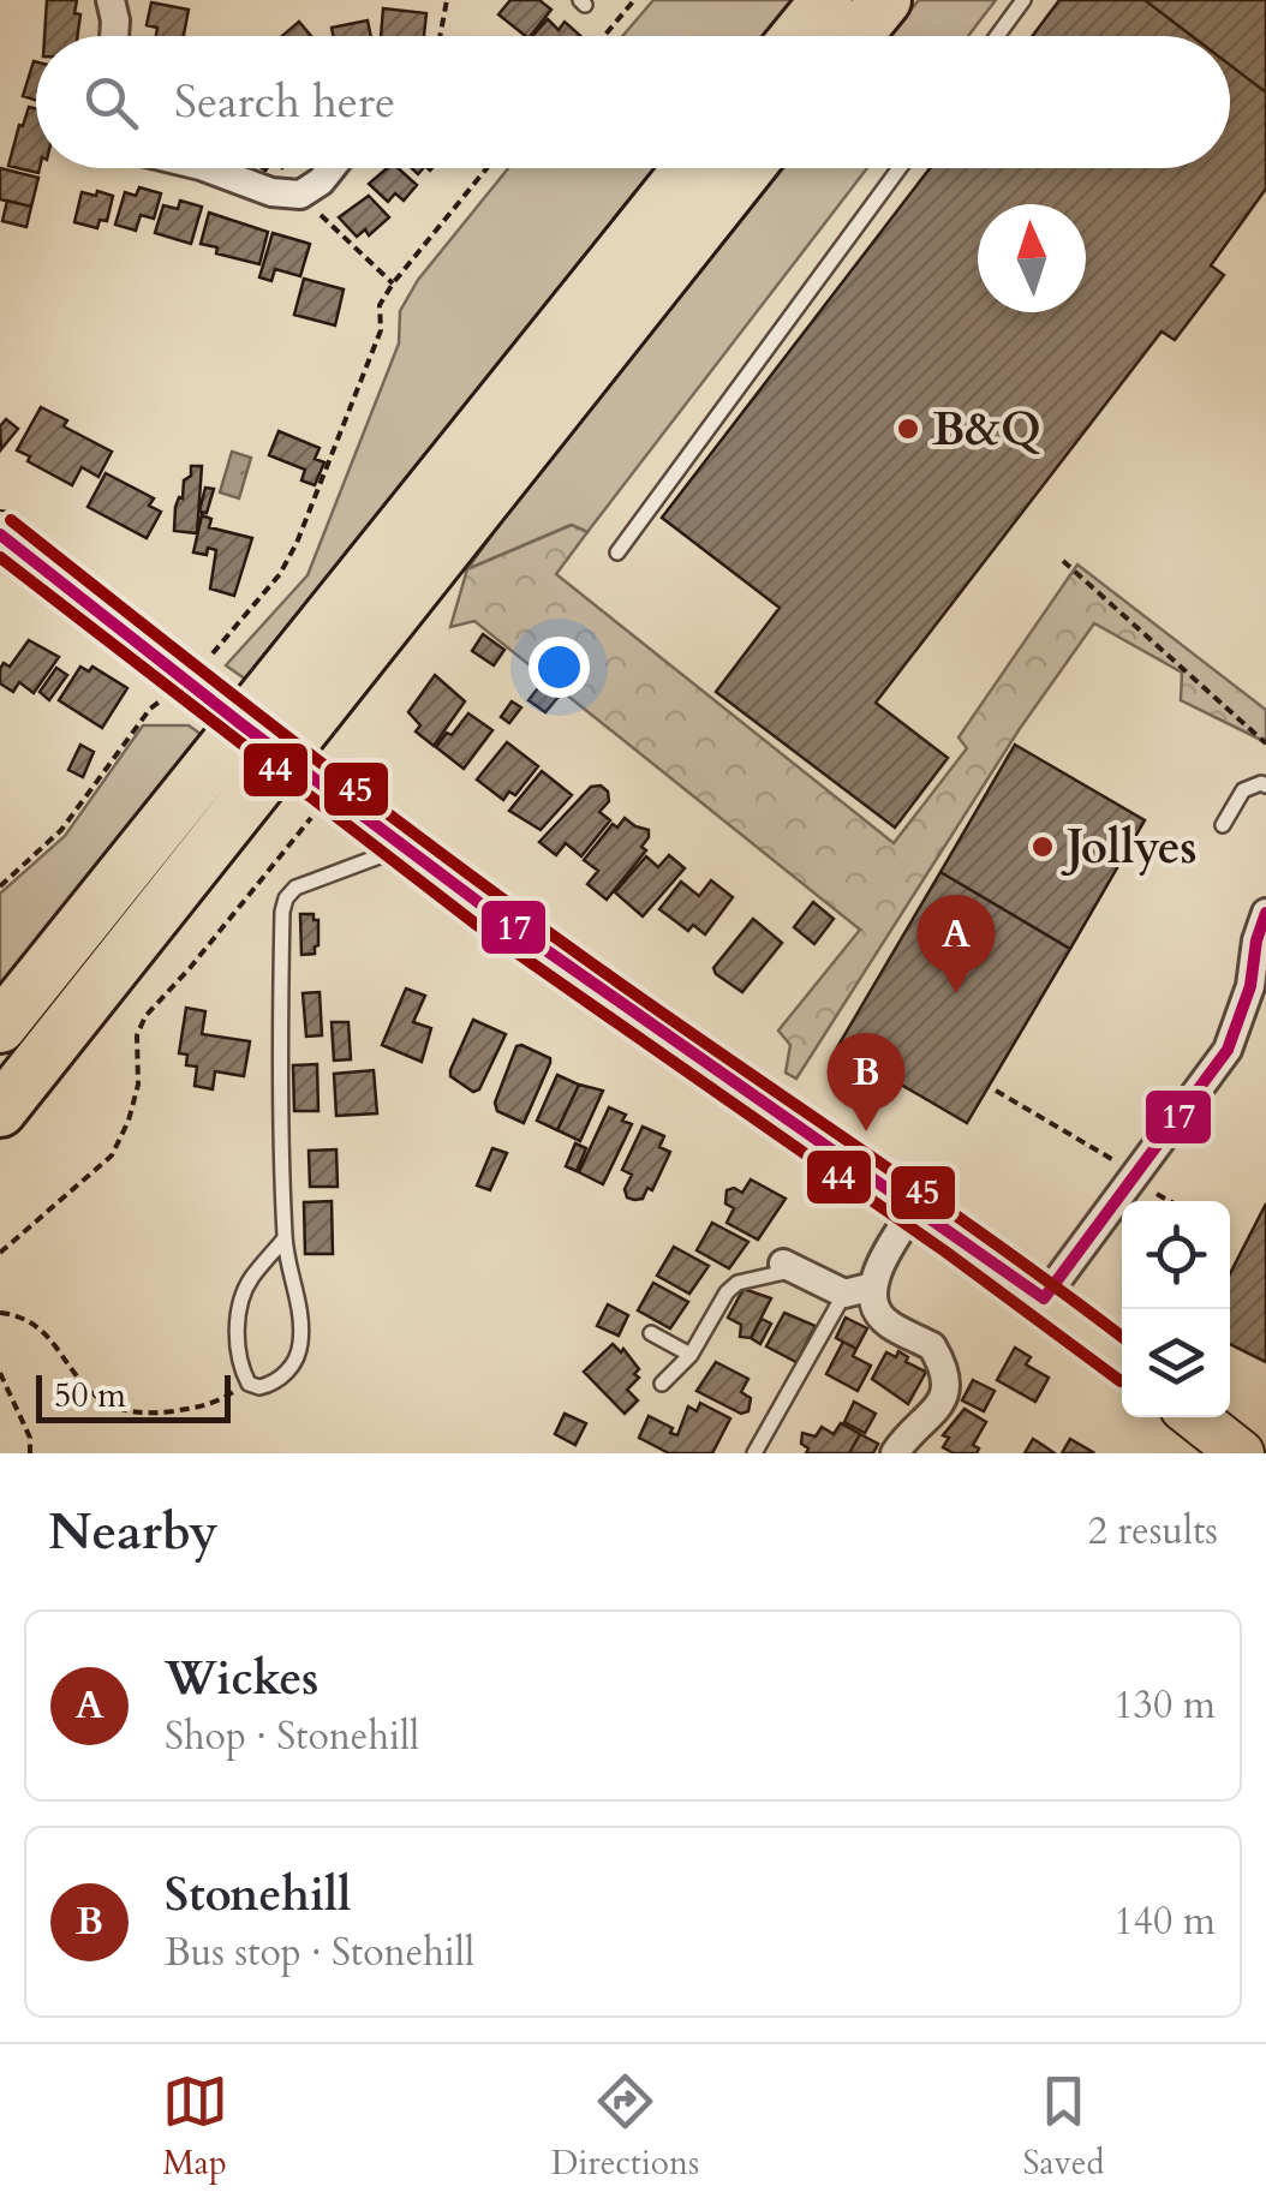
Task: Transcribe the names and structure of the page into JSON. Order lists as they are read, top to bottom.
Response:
{
  "places": ["B&Q", "Jollyes"],
  "lines": ["transit line 45", "transit line 17", "transit line 44"],
  "scale_bar": "50 m",
  "north": "top",
  "page": {
    "search": "Search here",
    "pins": ["A", "B"],
    "scale": "50 m",
    "heading": ["Nearby", "2 results"],
    "list": [
      {
        "mark": "A",
        "name": "Wickes",
        "note": "Shop · Stonehill",
        "value": "130 m"
      },
      {
        "mark": "B",
        "name": "Stonehill",
        "note": "Bus stop · Stonehill",
        "value": "140 m"
      }
    ],
    "nav": ["Map", "Directions", "Saved"]
  }
}
